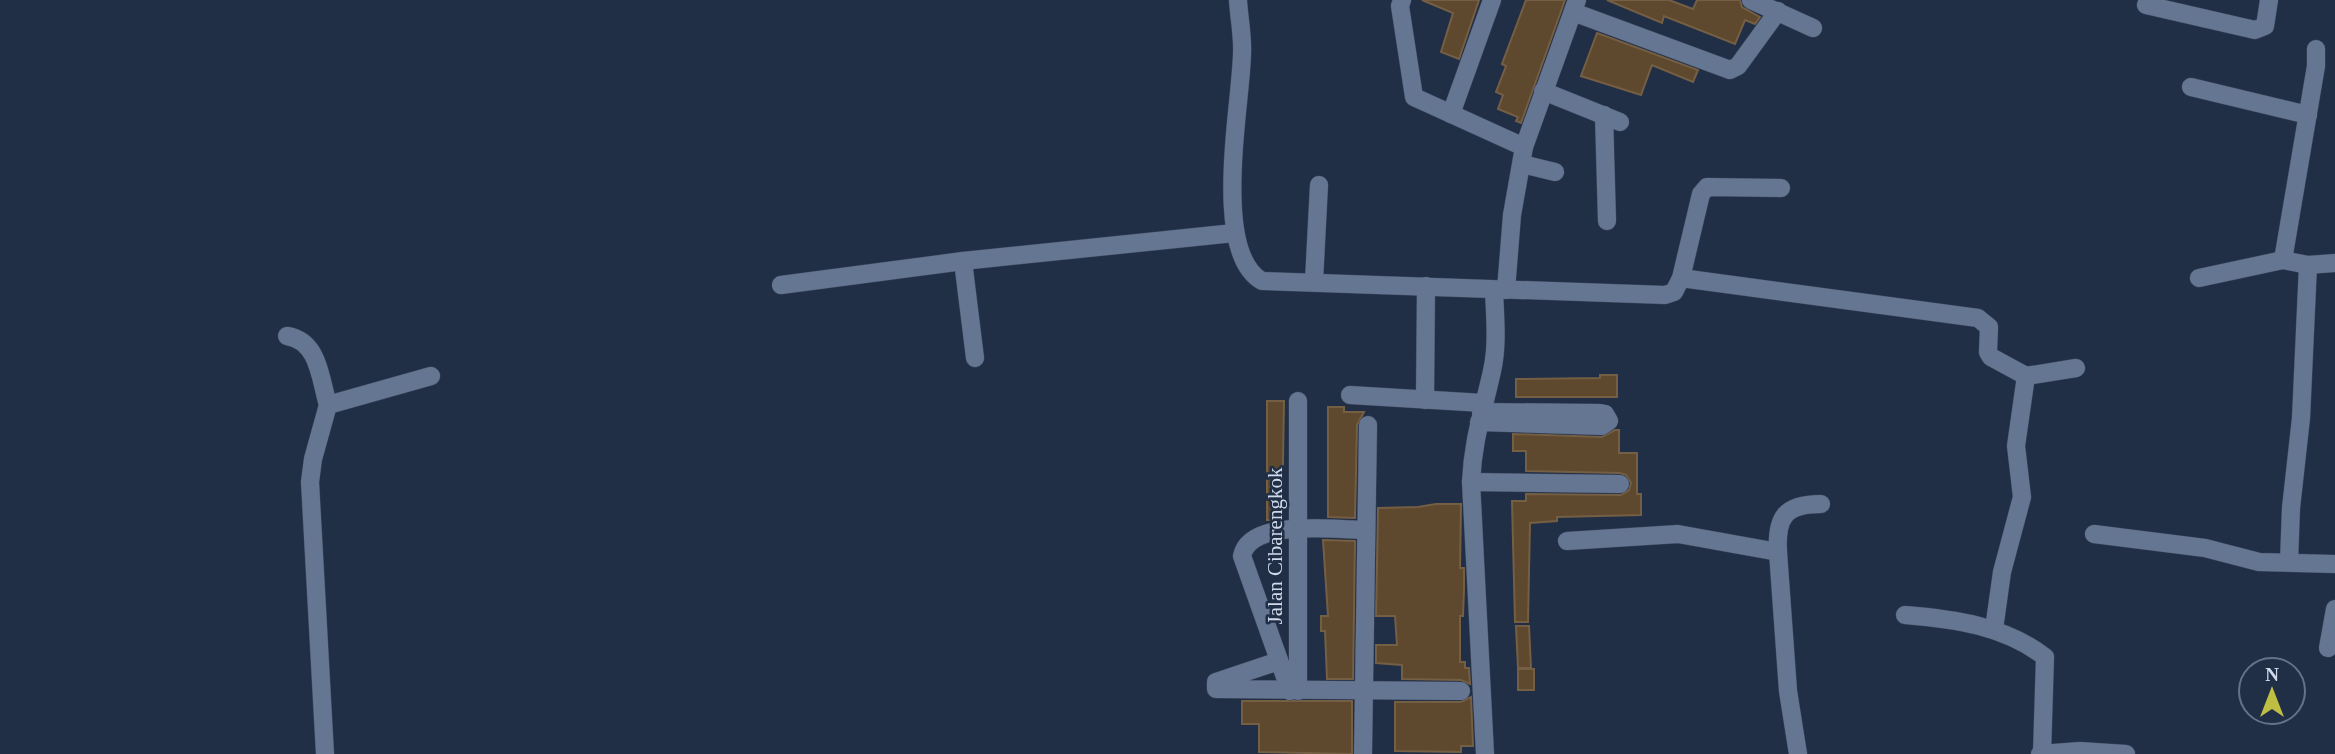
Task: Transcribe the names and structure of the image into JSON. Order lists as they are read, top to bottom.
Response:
{
  "streets": {
    "street": ["Jalan Cibarengkok"]
  },
  "north": "top"
}
